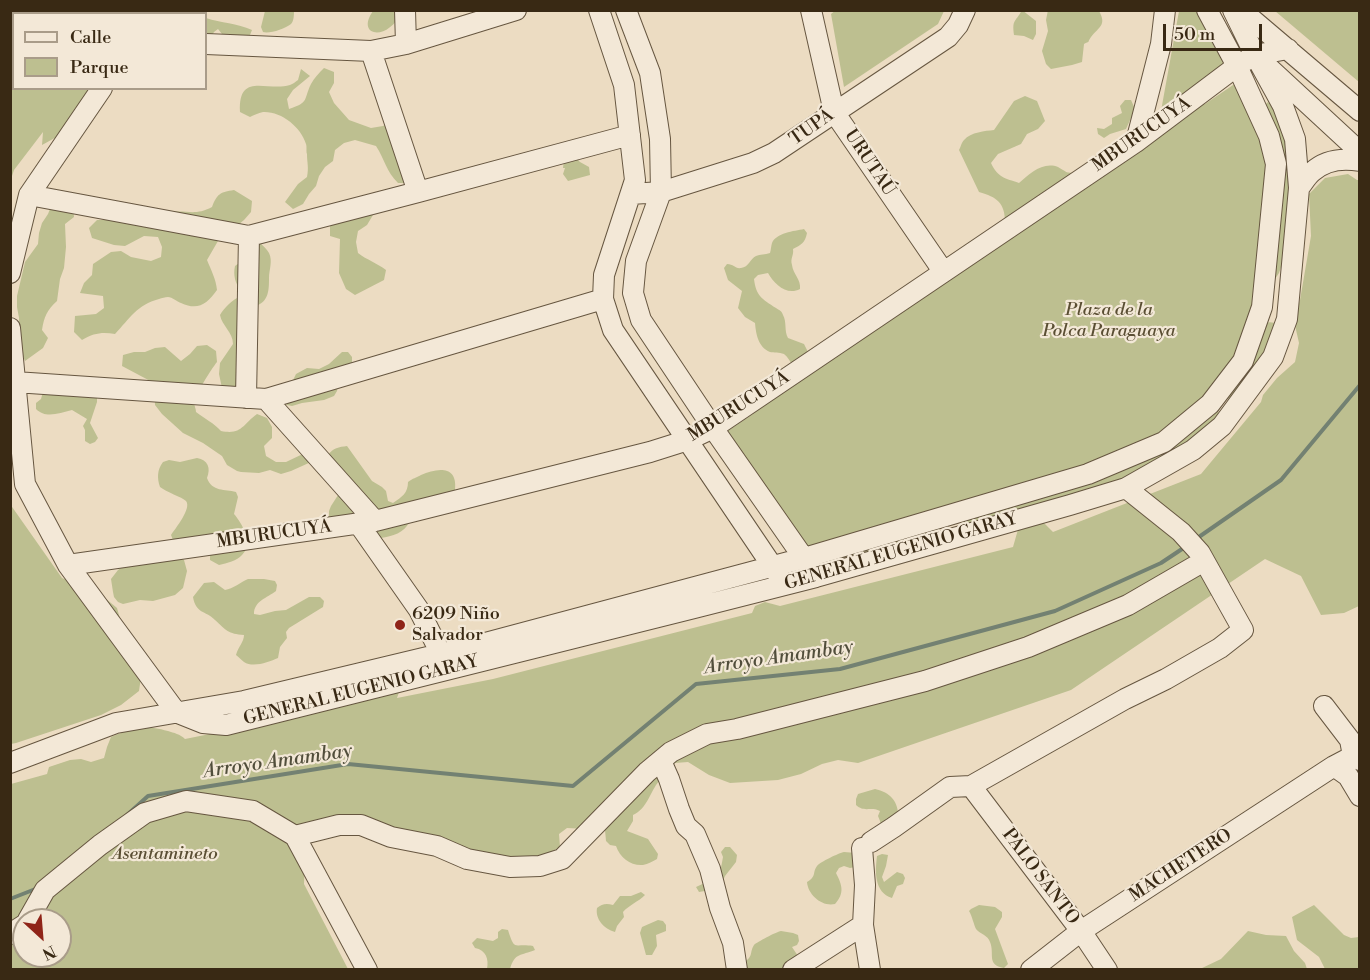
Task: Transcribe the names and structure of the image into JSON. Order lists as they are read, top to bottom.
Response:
{
  "streets": {
    "street": [
      "TUPÁ",
      "MBURUCUYÁ",
      "URUTAÚ",
      "GENERAL EUGENIO GARAY",
      "MACHETERO",
      "PALO SANTO"
    ]
  },
  "crossings": [
    ["TUPÁ", "URUTAÚ"],
    ["MBURUCUYÁ", "URUTAÚ"],
    ["MBURUCUYÁ", "GENERAL EUGENIO GARAY"],
    ["MACHETERO", "PALO SANTO"]
  ],
  "water": ["Arroyo Amambay"],
  "parks": ["Plaza de la Polca Paraguaya", "Asentamineto"],
  "places": ["6209 Niño Salvador"],
  "legend": ["Calle", "Parque"],
  "scale_bar": "50 m",
  "north": "bottom right"
}
